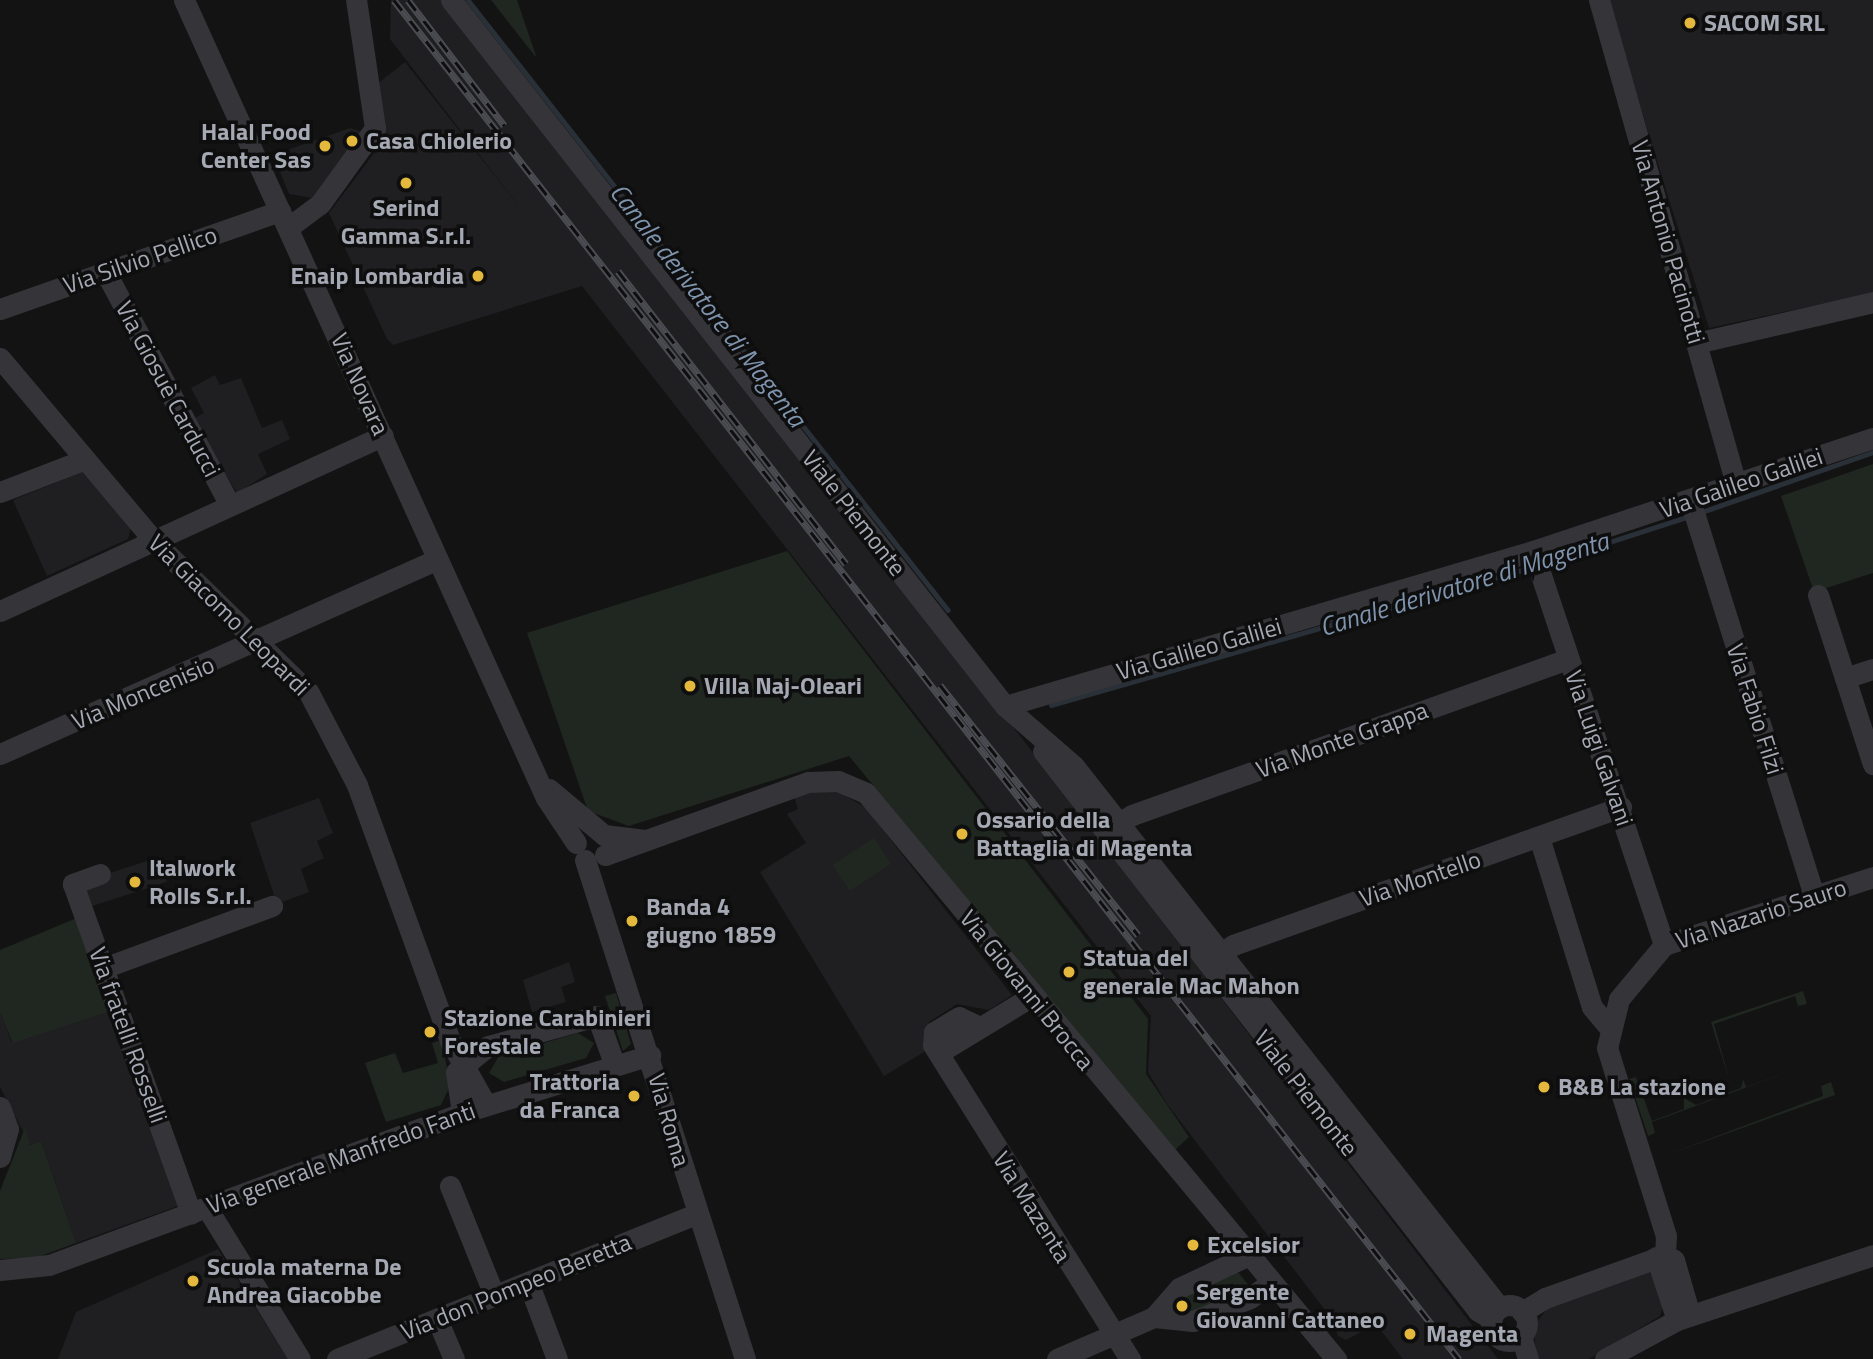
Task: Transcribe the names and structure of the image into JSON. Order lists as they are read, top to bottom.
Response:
{
  "streets": {
    "street": [
      "Via Antonio Pacinotti",
      "Via Silvio Pellico",
      "Via Novara",
      "Via Giosuè Carducci",
      "Via Galileo Galilei",
      "Viale Piemonte",
      "Via Giacomo Leopardi",
      "Via Moncenisio",
      "Via Fabio Filzi",
      "Via Monte Grappa",
      "Via Luigi Galvani",
      "Via Montello",
      "Via Nazario Sauro",
      "Via Giovanni Brocca",
      "Via fratelli Rosselli",
      "Via Roma",
      "Via generale Manfredo Fanti",
      "Via Mazenta",
      "Via don Pompeo Beretta"
    ]
  },
  "crossings": [
    ["Via Antonio Pacinotti", "Via Galileo Galilei"],
    ["Via Silvio Pellico", "Via Novara"],
    ["Via Silvio Pellico", "Via Giosuè Carducci"],
    ["Via Novara", "Via Moncenisio"],
    ["Via Novara", "Via Giovanni Brocca"],
    ["Via Novara", "Via Roma"],
    ["Via Galileo Galilei", "Viale Piemonte"],
    ["Via Galileo Galilei", "Via Fabio Filzi"],
    ["Via Galileo Galilei", "Via Luigi Galvani"],
    ["Viale Piemonte", "Via Monte Grappa"],
    ["Viale Piemonte", "Via Montello"],
    ["Via Giacomo Leopardi", "Via Moncenisio"],
    ["Via Giacomo Leopardi", "Via generale Manfredo Fanti"],
    ["Via Fabio Filzi", "Via Nazario Sauro"],
    ["Via Monte Grappa", "Via Luigi Galvani"],
    ["Via Luigi Galvani", "Via Montello"],
    ["Via Luigi Galvani", "Via Nazario Sauro"],
    ["Via Giovanni Brocca", "Via Roma"],
    ["Via Giovanni Brocca", "Via Mazenta"],
    ["Via fratelli Rosselli", "Via generale Manfredo Fanti"],
    ["Via Roma", "Via generale Manfredo Fanti"],
    ["Via Roma", "Via don Pompeo Beretta"]
  ],
  "water": ["Canale derivatore di Magenta"],
  "places": [
    "SACOM SRL",
    "Casa Chiolerio",
    "Halal Food Center Sas",
    "Serind Gamma S.r.l.",
    "Enaip Lombardia",
    "Villa Naj-Oleari",
    "Ossario della Battaglia di Magenta",
    "Italwork Rolls S.r.l.",
    "Banda 4 giugno 1859",
    "Statua del generale Mac Mahon",
    "Stazione Carabinieri Forestale",
    "B&B La stazione",
    "Trattoria da Franca",
    "Excelsior",
    "Scuola materna De Andrea Giacobbe",
    "Sergente Giovanni Cattaneo",
    "Magenta"
  ]
}
